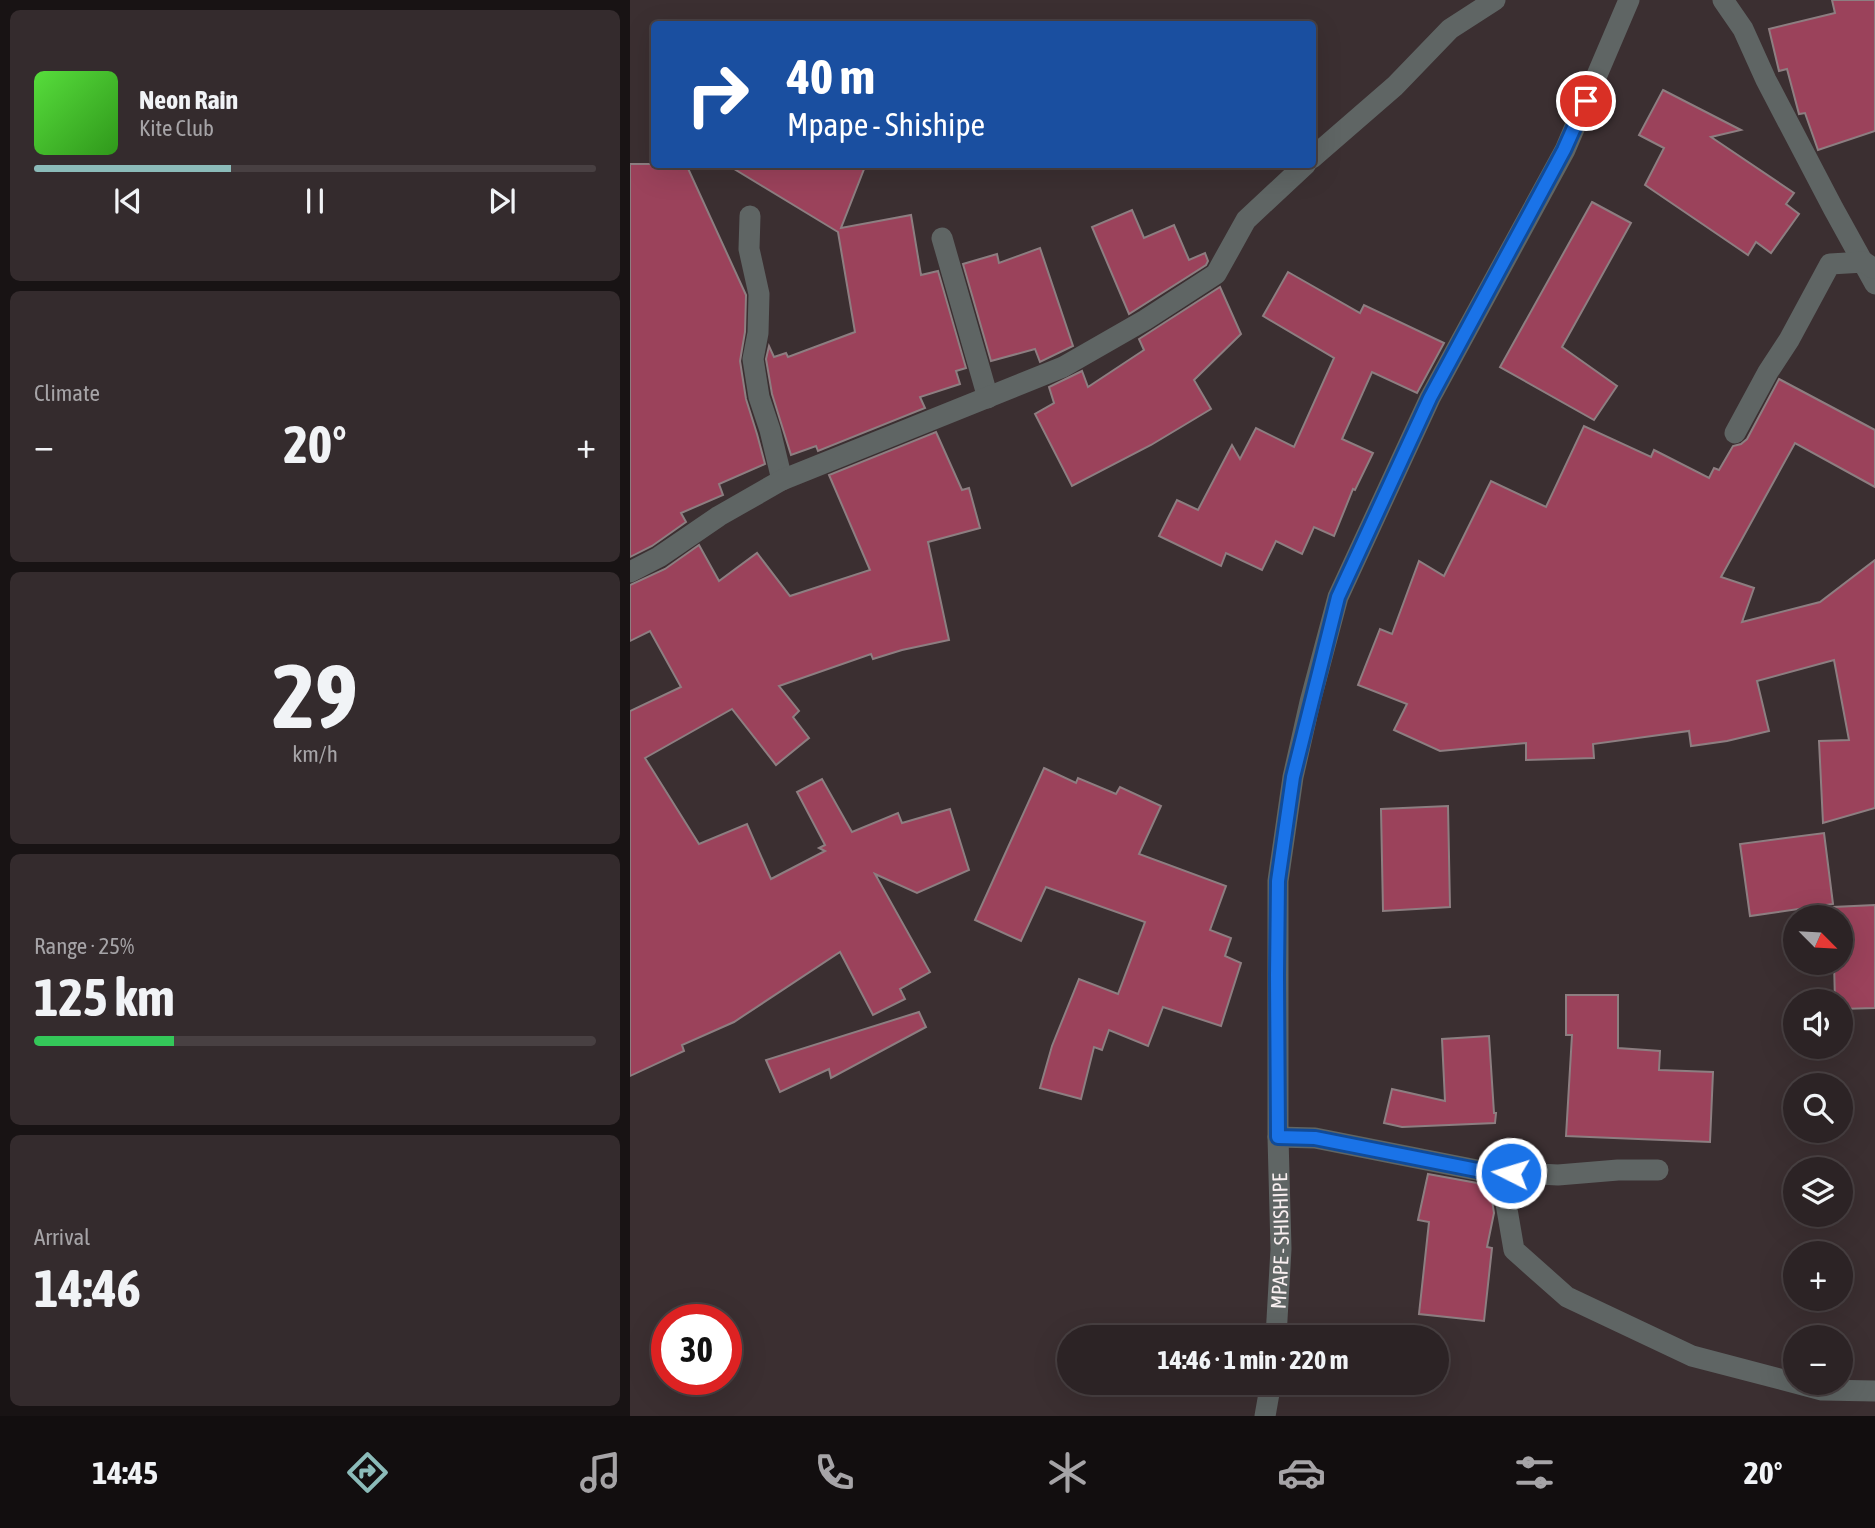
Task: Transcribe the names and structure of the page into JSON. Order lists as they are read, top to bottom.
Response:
{
  "streets": {
    "street": ["MPAPE - SHISHIPE"]
  },
  "north": "bottom right",
  "page": {
    "turn": ["40 m", "Mpape - Shishipe"],
    "song": ["Neon Rain", "Kite Club"],
    "tile": [
      "Climate",
      ["29", "km/h"],
      ["Range · 25%", "125 km"],
      ["Arrival", "14:46"]
    ],
    "heat": ["−", "20°", "+"],
    "map_buttons": ["+", "−"],
    "limit": "30",
    "trip": "14:46 · 1 min · 220 m",
    "tabs": ["14:45", "20°"]
  }
}
